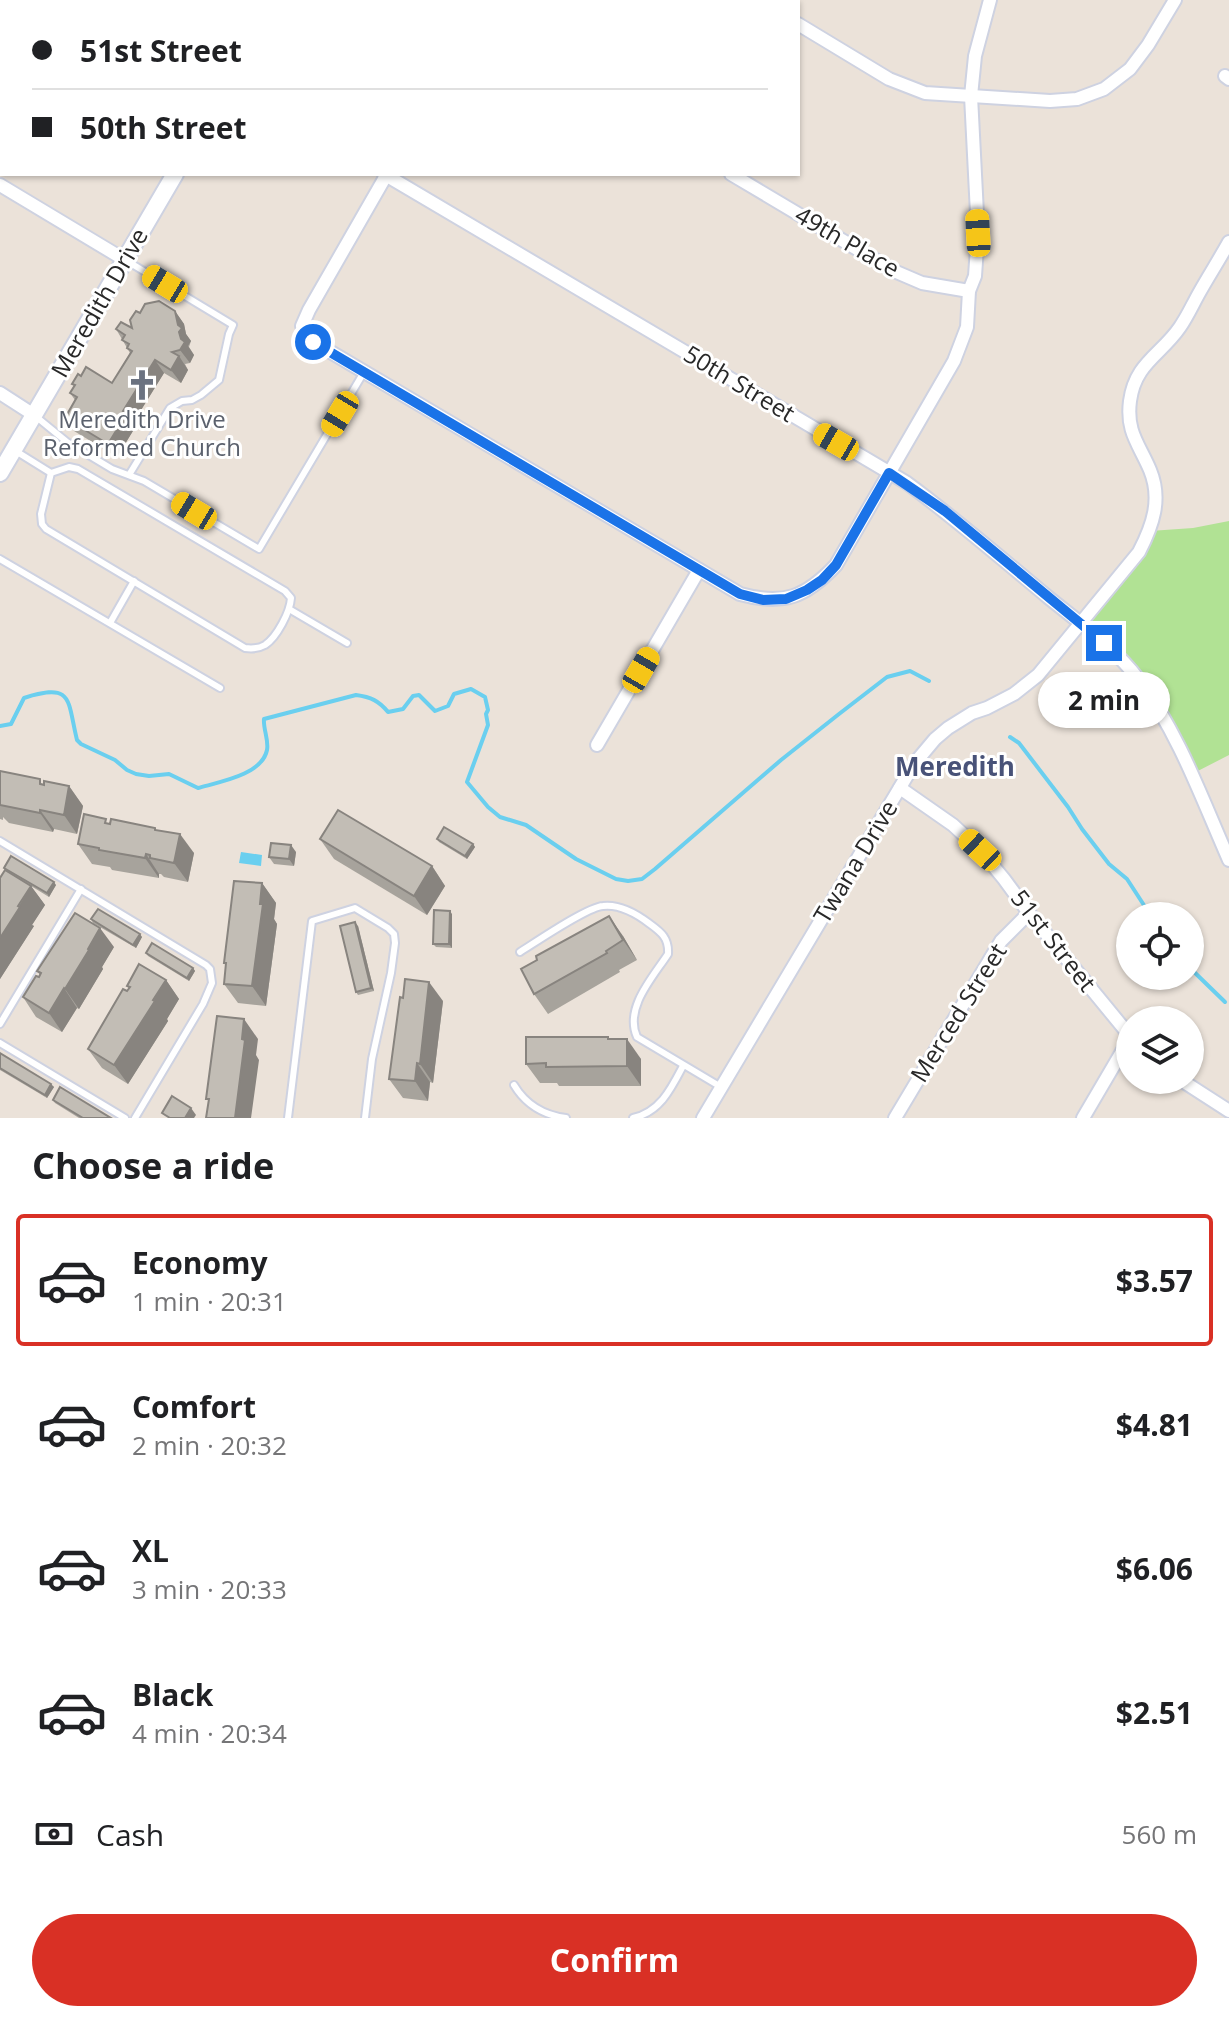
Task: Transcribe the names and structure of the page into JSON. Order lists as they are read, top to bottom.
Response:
{
  "streets": {
    "main road": ["Meredith Drive"],
    "street": [
      "49th Place",
      "50th Street",
      "Twana Drive",
      "51st Street",
      "Merced Street"
    ]
  },
  "crossings": [
    ["50th Street", "Twana Drive"],
    ["Twana Drive", "51st Street"],
    ["51st Street", "Merced Street"]
  ],
  "districts": ["Meredith"],
  "places": {
    "church": ["Meredith Drive Reformed Church"]
  },
  "page": {
    "banner": ["51st Street", "50th Street"],
    "bubble": "2 min",
    "heading": "Choose a ride",
    "list": [
      {
        "name": "Economy",
        "note": "1 min · 20:31",
        "value": "$3.57"
      },
      {
        "name": "Comfort",
        "note": "2 min · 20:32",
        "value": "$4.81"
      },
      {
        "name": "XL",
        "note": "3 min · 20:33",
        "value": "$6.06"
      },
      {
        "name": "Black",
        "note": "4 min · 20:34",
        "value": "$2.51"
      }
    ],
    "pay": ["Cash", "560 m"],
    "buttons": "Confirm"
  }
}
